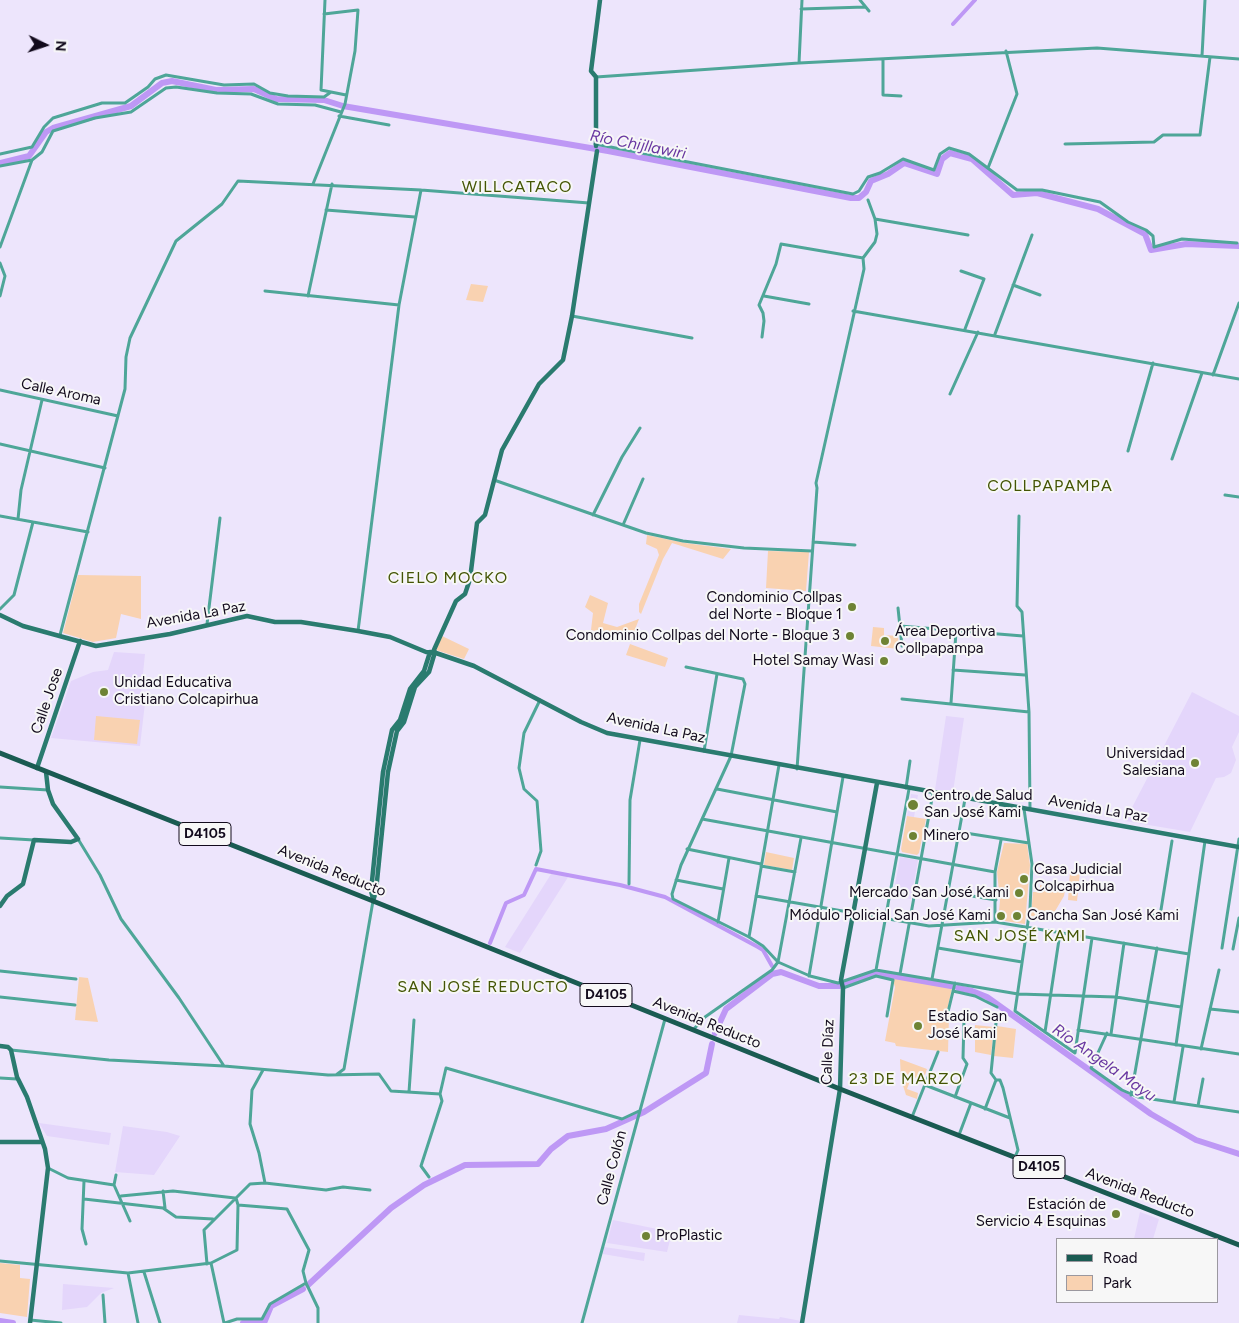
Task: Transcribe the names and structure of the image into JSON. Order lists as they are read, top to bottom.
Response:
{
  "streets": {
    "main road": [
      "Avenida La Paz",
      "Calle Jose",
      "D4105",
      "Avenida Reducto",
      "Calle Díaz"
    ],
    "street": ["Calle Aroma", "Calle Colón"]
  },
  "crossings": [
    ["Avenida La Paz", "Calle Jose"],
    ["Avenida La Paz", "Calle Díaz"],
    ["Calle Jose", "Avenida Reducto"],
    ["Avenida Reducto", "Calle Díaz"],
    ["Avenida Reducto", "Calle Colón"]
  ],
  "districts": [
    "WILLCATACO",
    "COLLPAPAMPA",
    "CIELO MOCKO",
    "SAN JOSÉ KAMI",
    "SAN JOSÉ REDUCTO",
    "23 DE MARZO"
  ],
  "water": ["Río Chijllawiri", "Río Angela Mayu"],
  "places": [
    "Condominio Collpas del Norte - Bloque 1",
    "Condominio Collpas del Norte - Bloque 3",
    "Área Deportiva Collpapampa",
    "Hotel Samay Wasi",
    "Unidad Educativa Cristiano Colcapirhua",
    "Universidad Salesiana",
    "Centro de Salud San José Kami",
    "Minero",
    "Casa Judicial Colcapirhua",
    "Mercado San José Kami",
    "Módulo Policial San José Kami",
    "Cancha San José Kami",
    "Estadio San José Kami",
    "Estación de Servicio 4 Esquinas",
    "ProPlastic"
  ],
  "legend": ["Road", "Park"],
  "north": "right"
}
